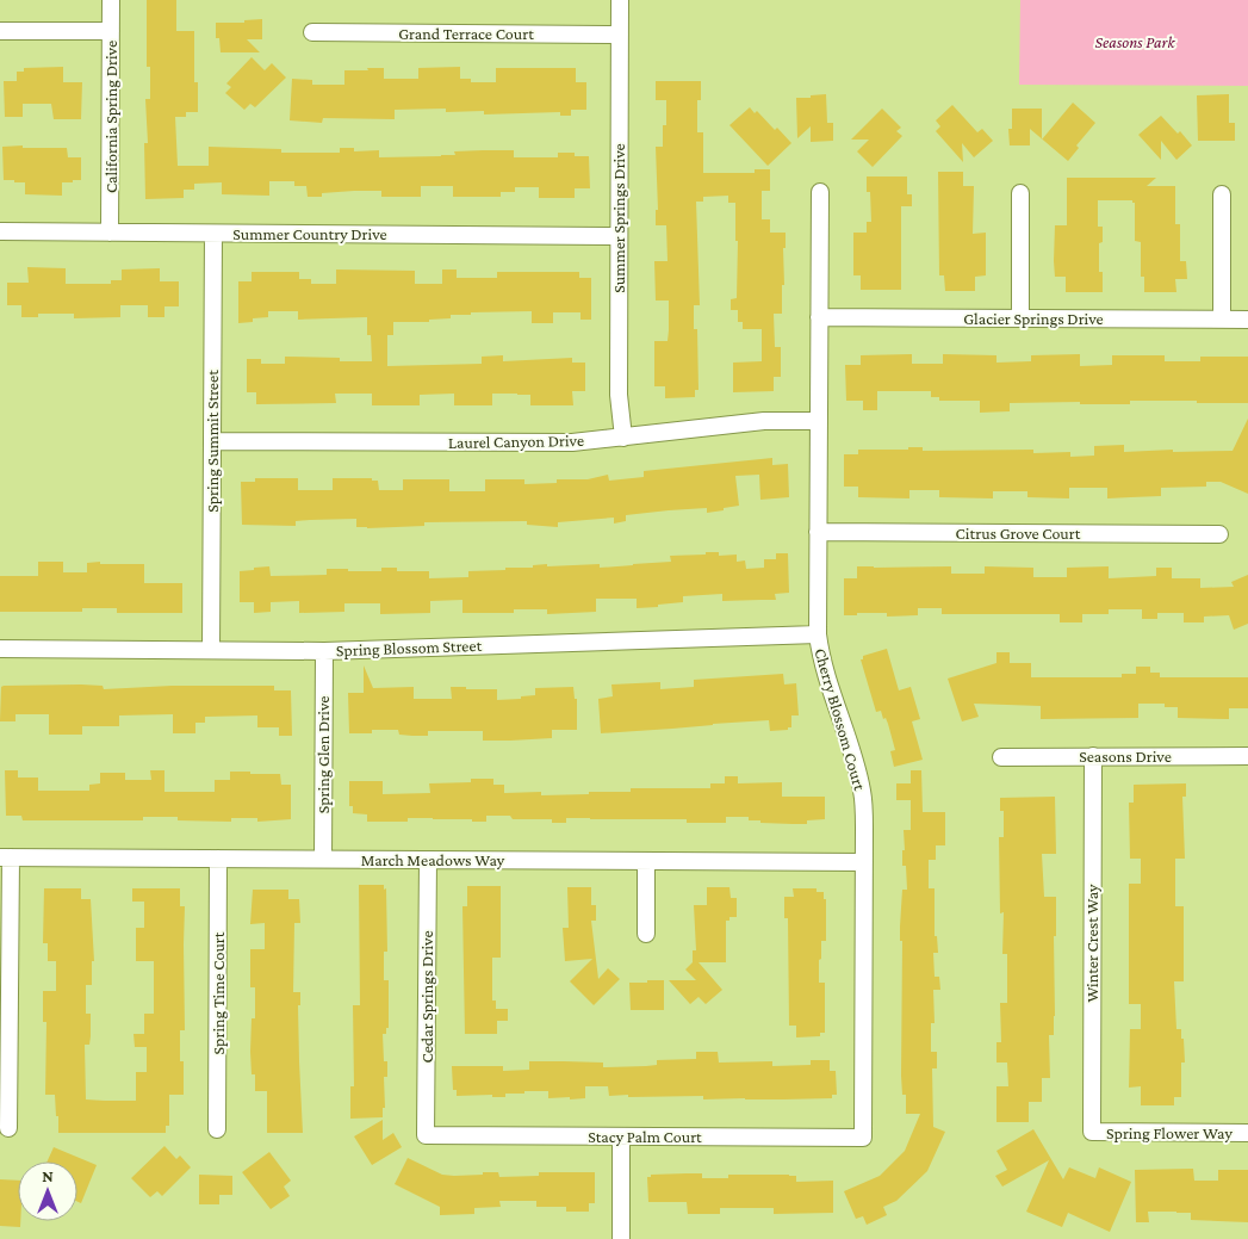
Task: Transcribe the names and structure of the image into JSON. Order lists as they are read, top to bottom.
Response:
{
  "streets": {
    "street": [
      "Grand Terrace Court",
      "California Spring Drive",
      "Summer Springs Drive",
      "Summer Country Drive",
      "Glacier Springs Drive",
      "Spring Summit Street",
      "Laurel Canyon Drive",
      "Citrus Grove Court",
      "Spring Blossom Street",
      "Cherry Blossom Court",
      "Spring Glen Drive",
      "Seasons Drive",
      "March Meadows Way",
      "Winter Crest Way",
      "Spring Time Court",
      "Cedar Springs Drive",
      "Spring Flower Way",
      "Stacy Palm Court"
    ]
  },
  "crossings": [
    ["Grand Terrace Court", "Summer Springs Drive"],
    ["California Spring Drive", "Summer Country Drive"],
    ["Summer Springs Drive", "Summer Country Drive"],
    ["Summer Springs Drive", "Laurel Canyon Drive"],
    ["Summer Country Drive", "Spring Summit Street"],
    ["Glacier Springs Drive", "Cherry Blossom Court"],
    ["Spring Summit Street", "Laurel Canyon Drive"],
    ["Spring Summit Street", "Spring Blossom Street"],
    ["Laurel Canyon Drive", "Cherry Blossom Court"],
    ["Citrus Grove Court", "Cherry Blossom Court"],
    ["Spring Blossom Street", "Cherry Blossom Court"],
    ["Spring Blossom Street", "Spring Glen Drive"],
    ["Cherry Blossom Court", "March Meadows Way"],
    ["Cherry Blossom Court", "Stacy Palm Court"],
    ["Spring Glen Drive", "March Meadows Way"],
    ["Seasons Drive", "Winter Crest Way"],
    ["March Meadows Way", "Spring Time Court"],
    ["March Meadows Way", "Cedar Springs Drive"],
    ["Winter Crest Way", "Spring Flower Way"],
    ["Cedar Springs Drive", "Stacy Palm Court"]
  ],
  "parks": ["Seasons Park"],
  "north": "top"
}
